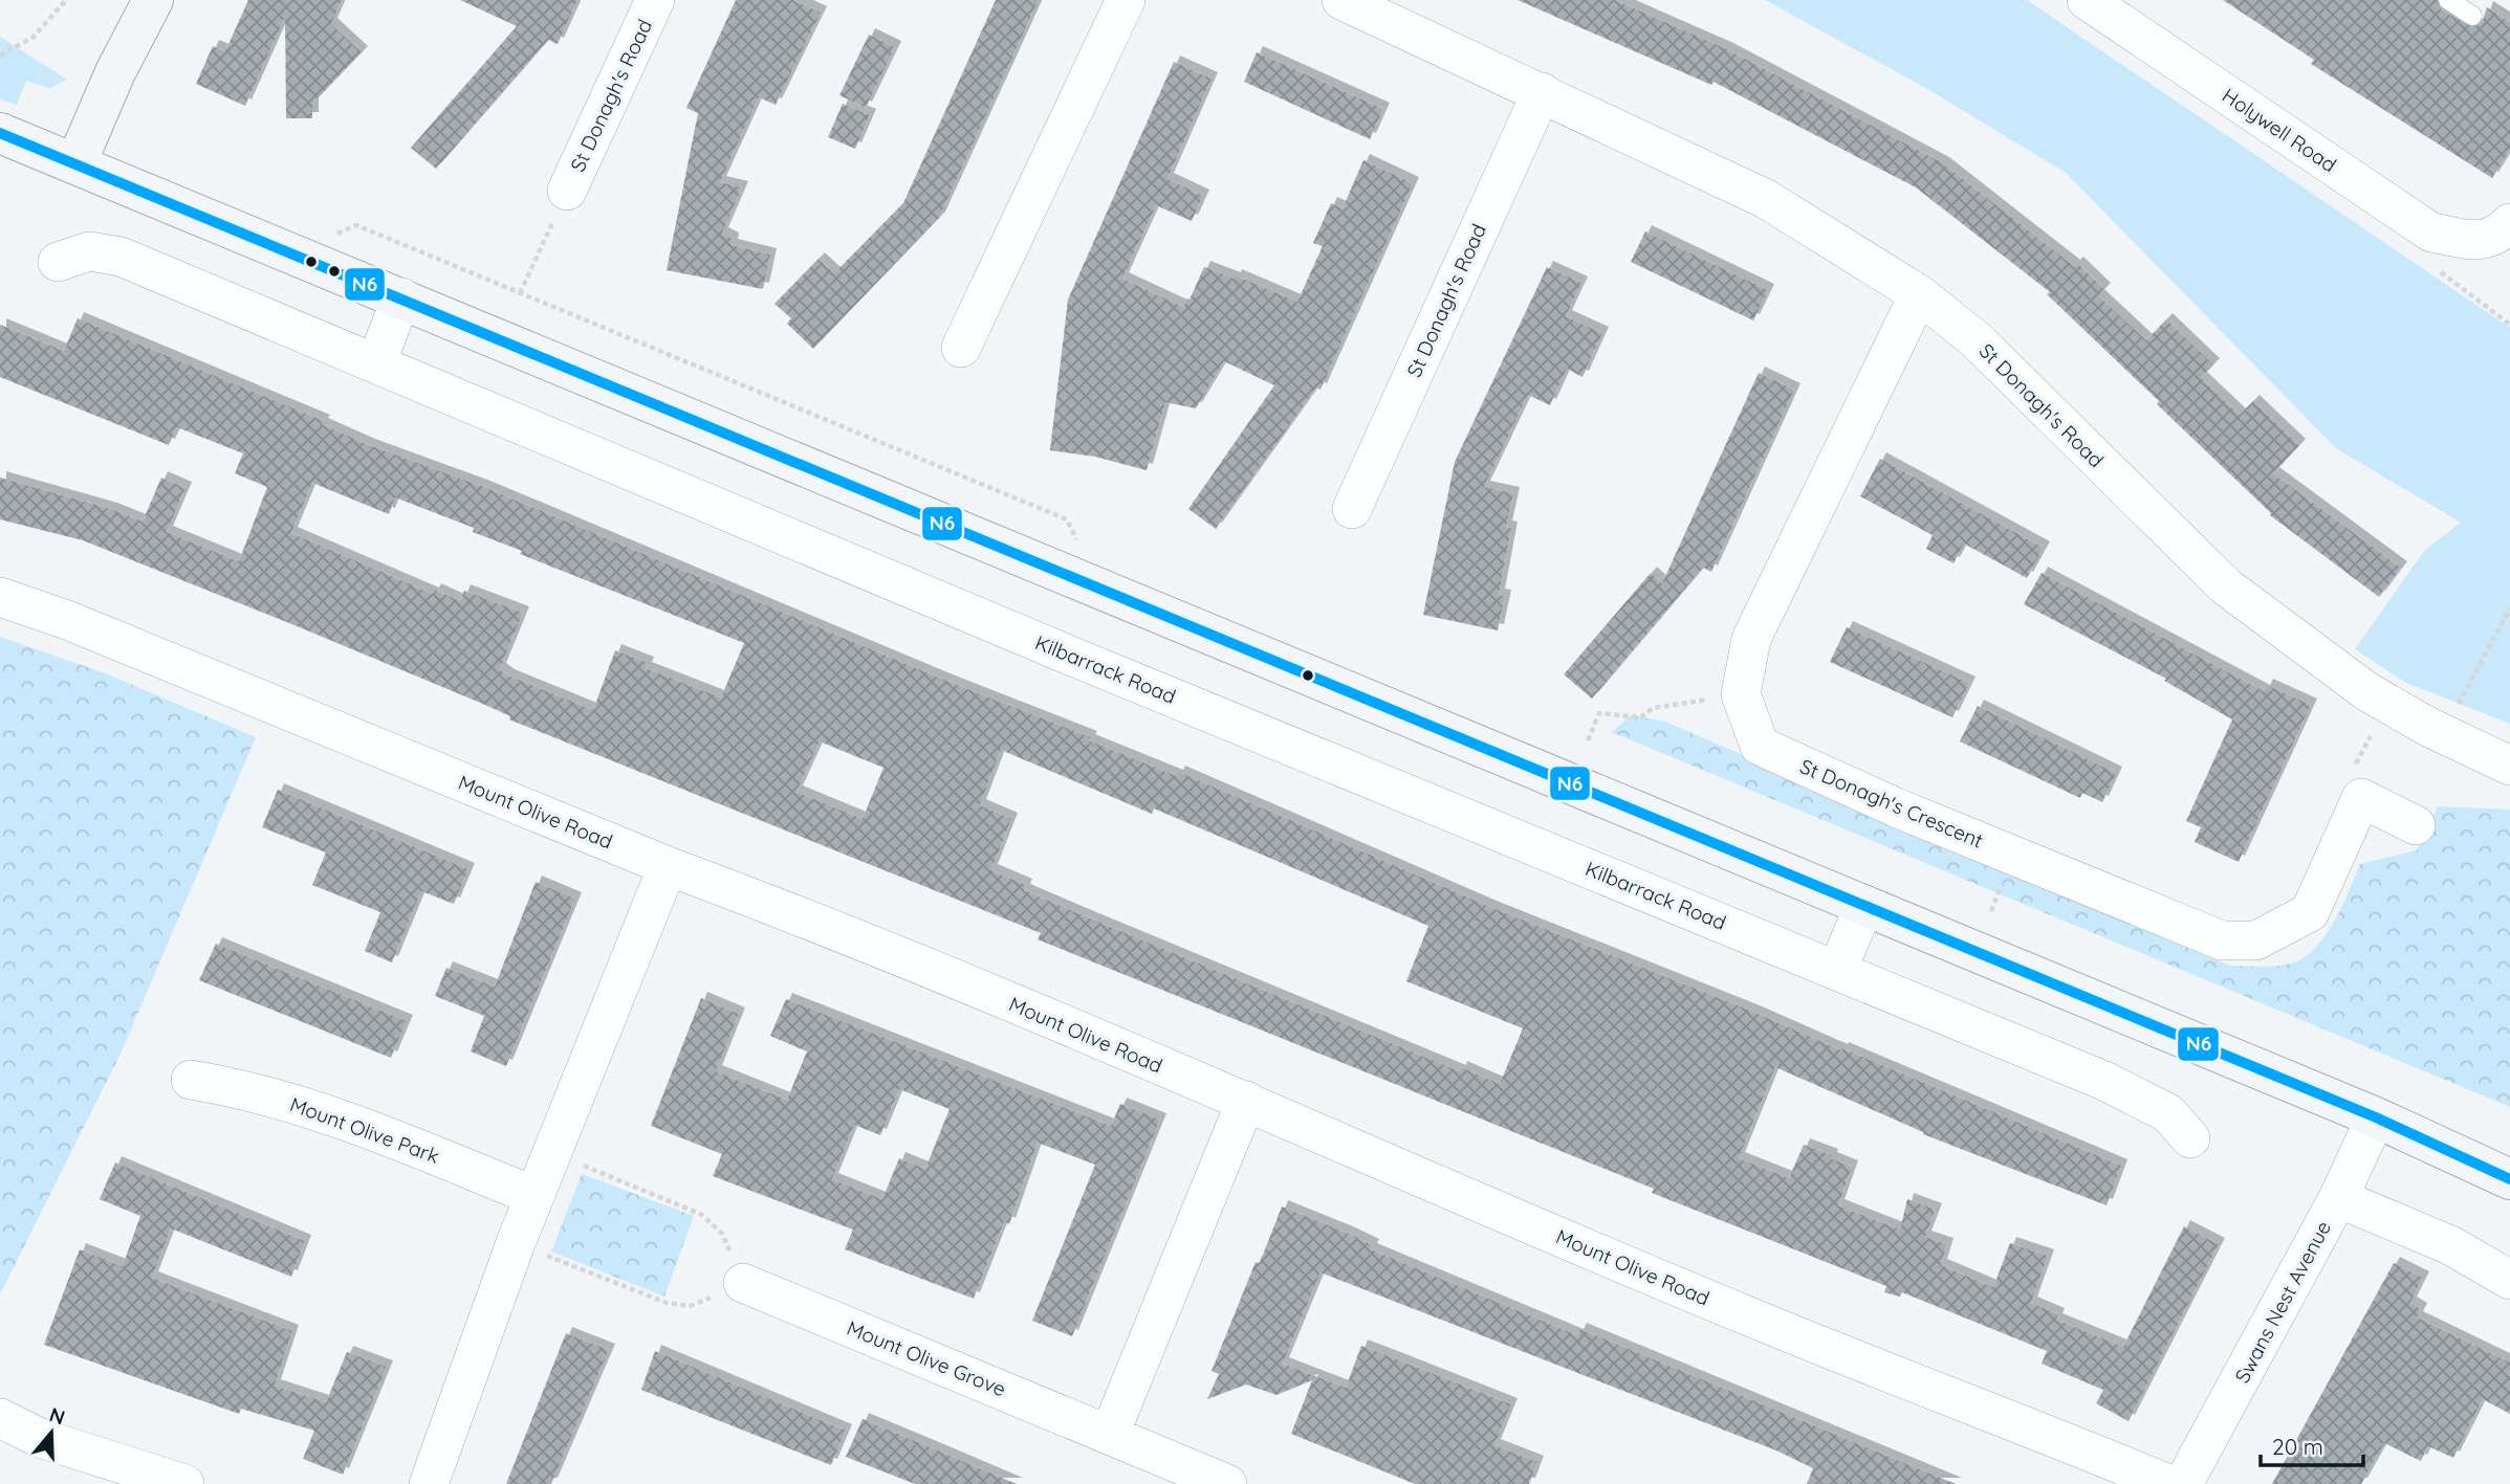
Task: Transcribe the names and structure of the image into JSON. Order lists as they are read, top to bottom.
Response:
{
  "streets": {
    "street": [
      "St Donagh's Road",
      "Holywell Road",
      "Kilbarrack Road",
      "St Donagh's Crescent",
      "Mount Olive Road",
      "Mount Olive Park",
      "Swans Nest Avenue",
      "Mount Olive Grove"
    ]
  },
  "lines": ["transit line N6"],
  "scale_bar": "20 m",
  "north": "top"
}
